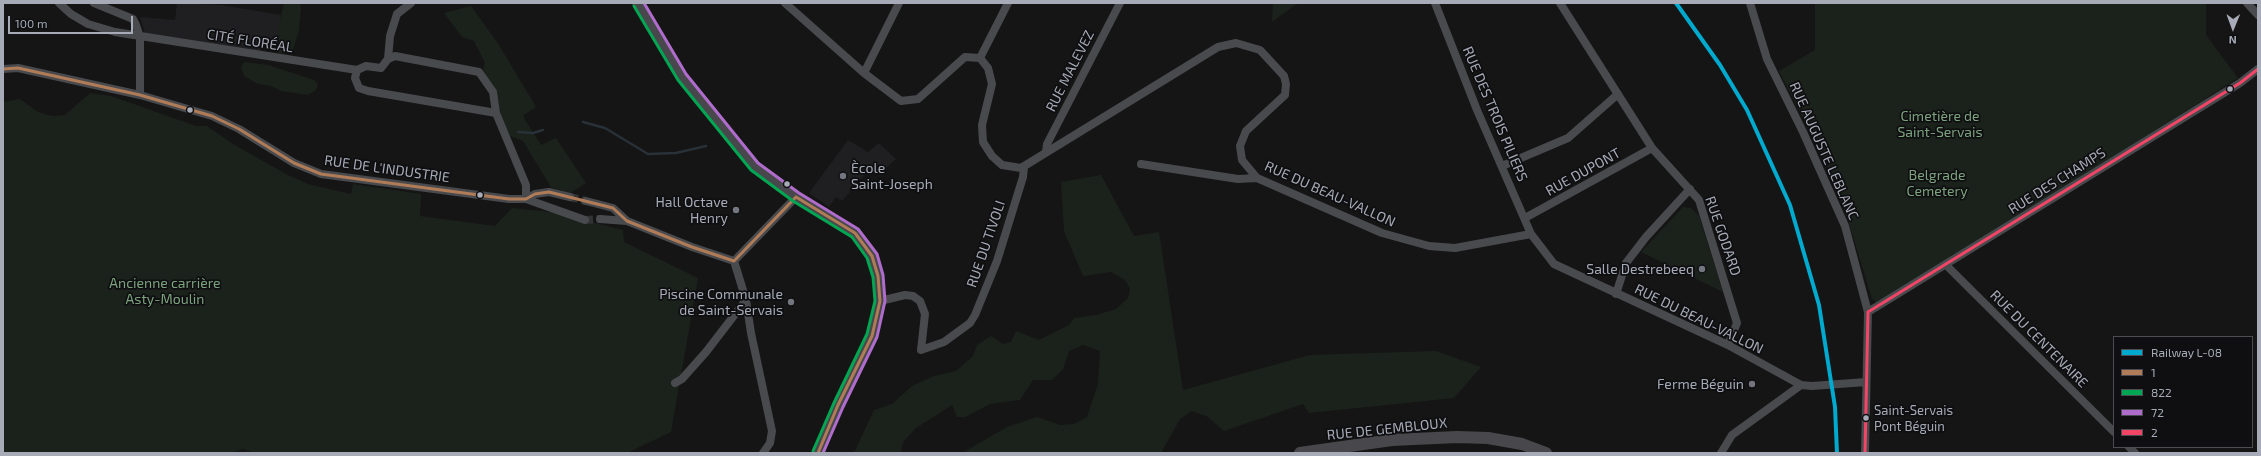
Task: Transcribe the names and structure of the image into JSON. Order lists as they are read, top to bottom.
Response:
{
  "streets": {
    "main road": ["RUE DE GEMBLOUX"],
    "street": [
      "CITÉ FLORÉAL",
      "RUE MALEVEZ",
      "RUE DES TROIS PILIERS",
      "RUE AUGUSTE LEBLANC",
      "RUE DE L'INDUSTRIE",
      "RUE DUPONT",
      "RUE DES CHAMPS",
      "RUE DU BEAU-VALLON",
      "RUE GODARD",
      "RUE DU TIVOLI",
      "RUE DU CENTENAIRE"
    ]
  },
  "crossings": [
    ["CITÉ FLORÉAL", "RUE DE L'INDUSTRIE"],
    ["RUE MALEVEZ", "RUE DU BEAU-VALLON"],
    ["RUE DES TROIS PILIERS", "RUE DUPONT"],
    ["RUE DES TROIS PILIERS", "RUE DU BEAU-VALLON"],
    ["RUE AUGUSTE LEBLANC", "RUE DES CHAMPS"],
    ["RUE DUPONT", "RUE GODARD"],
    ["RUE DES CHAMPS", "RUE DU CENTENAIRE"],
    ["RUE DU BEAU-VALLON", "RUE GODARD"],
    ["RUE DU BEAU-VALLON", "RUE DU TIVOLI"]
  ],
  "parks": ["Cimetière de Saint-Servais", "Belgrade Cemetery", "Ancienne carrière Asty-Moulin"],
  "places": [
    "Ècole Saint-Joseph",
    "Hall Octave Henry",
    "Salle Destrebeeq",
    "Piscine Communale de Saint-Servais",
    "Ferme Béguin",
    "Saint-Servais Pont Béguin"
  ],
  "lines": [
    "rail line L-08",
    "transit line 72",
    "transit line 822",
    "transit line 1",
    "transit line 2"
  ],
  "legend": [
    "Railway L-08",
    "1",
    "822",
    "72",
    "2"
  ],
  "scale_bar": "100 m",
  "north": "bottom"
}
